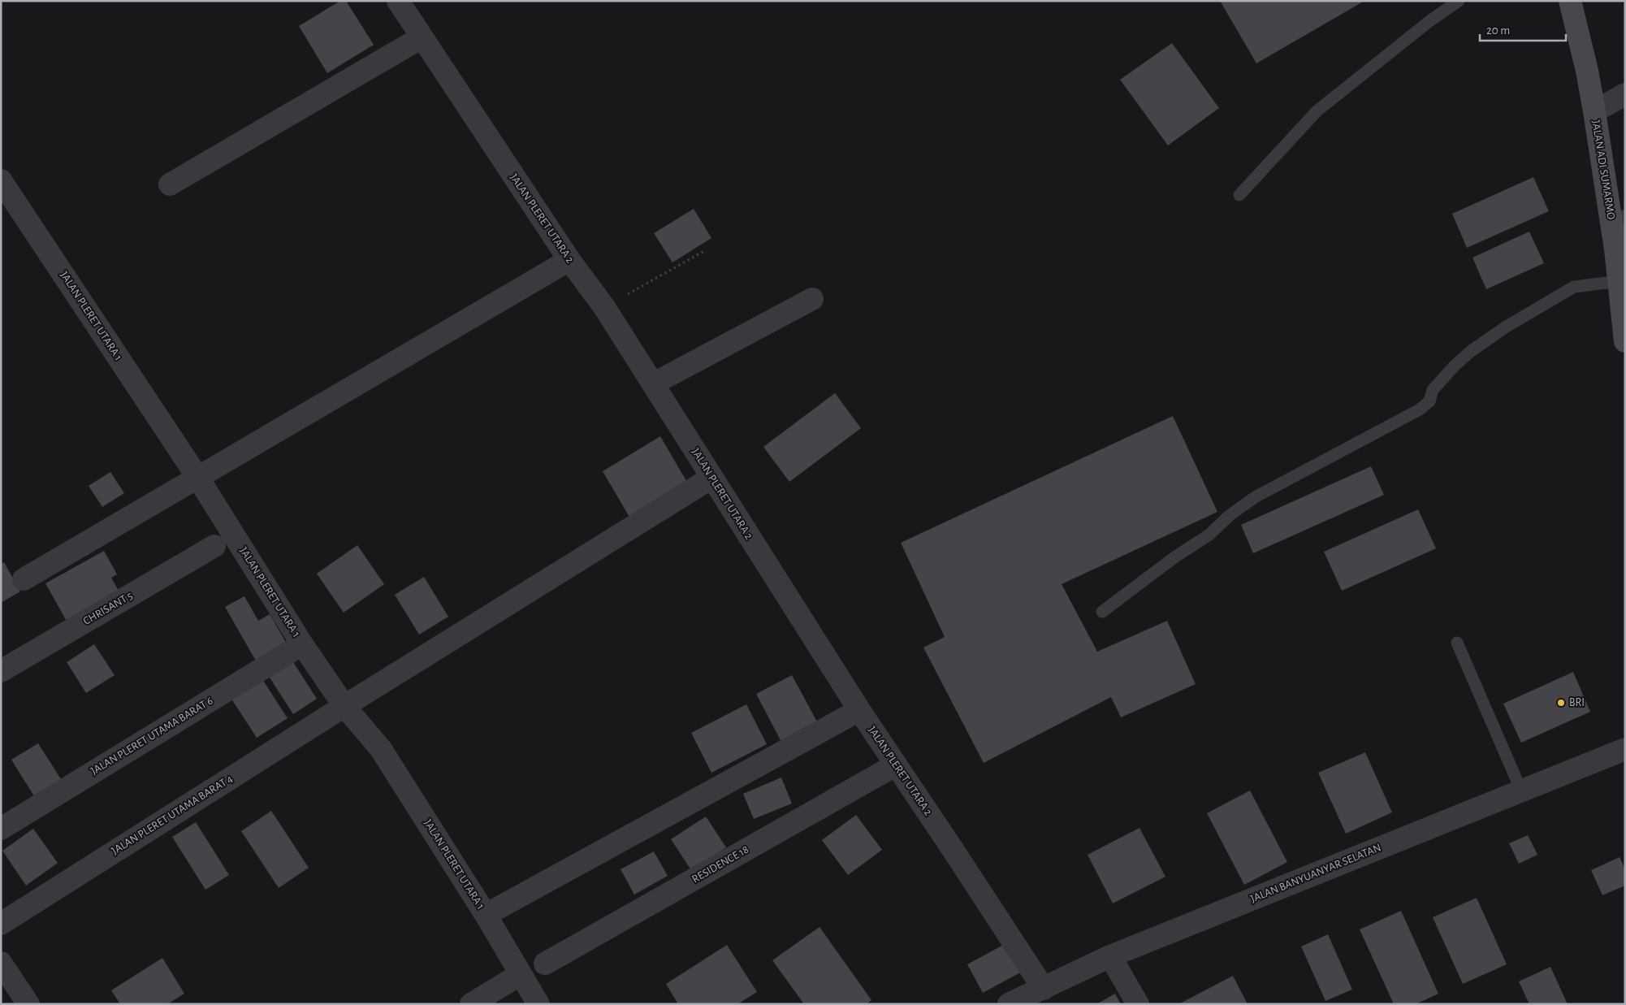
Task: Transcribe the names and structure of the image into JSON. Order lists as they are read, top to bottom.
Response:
{
  "streets": {
    "main road": ["JALAN ADI SUMARMO"],
    "street": [
      "JALAN PLERET UTARA 2",
      "JALAN PLERET UTARA 1",
      "CHRISANT 5",
      "JALAN PLERET UTAMA BARAT 6",
      "JALAN PLERET UTAMA BARAT 4",
      "RESIDENCE 18",
      "JALAN BANYUANYAR SELATAN"
    ]
  },
  "crossings": [
    ["JALAN PLERET UTARA 2", "JALAN PLERET UTAMA BARAT 4"],
    ["JALAN PLERET UTARA 2", "RESIDENCE 18"],
    ["JALAN PLERET UTARA 2", "JALAN BANYUANYAR SELATAN"],
    ["JALAN PLERET UTARA 1", "JALAN PLERET UTAMA BARAT 6"],
    ["JALAN PLERET UTARA 1", "JALAN PLERET UTAMA BARAT 4"]
  ],
  "places": ["BRI"],
  "scale_bar": "20 m"
}
